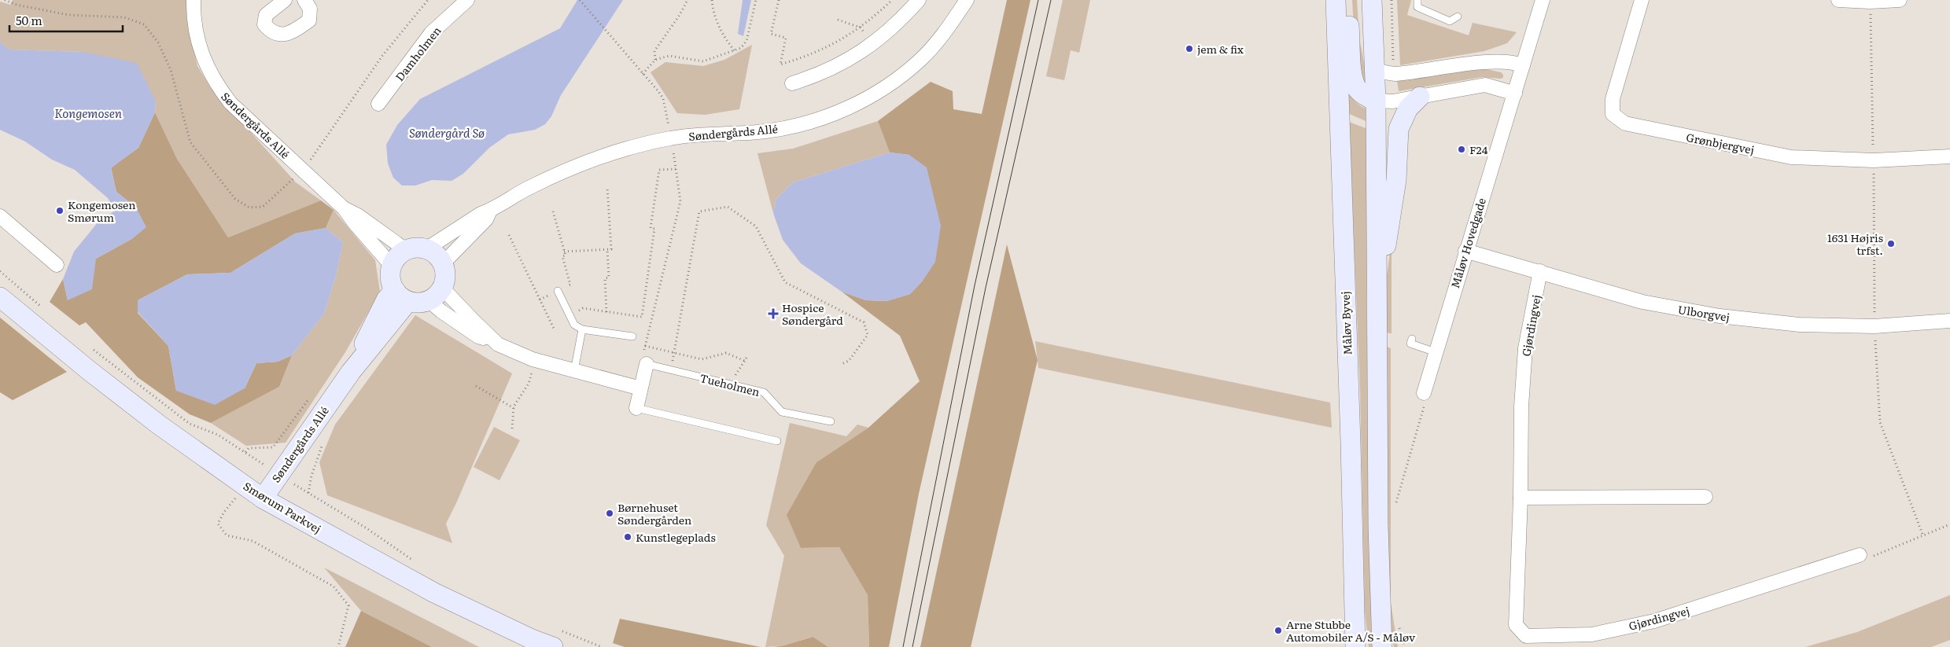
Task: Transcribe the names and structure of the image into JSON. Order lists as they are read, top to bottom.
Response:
{
  "streets": {
    "main road": ["Søndergårds Allé", "Måløv Byvej", "Smørum Parkvej"],
    "street": [
      "Damholmen",
      "Grønbjergvej",
      "Måløv Hovedgade",
      "Ulborgvej",
      "Gjørdingvej"
    ],
    "lane": ["Tueholmen"]
  },
  "crossings": [
    ["Søndergårds Allé", "Smørum Parkvej"],
    ["Måløv Hovedgade", "Ulborgvej"],
    ["Ulborgvej", "Gjørdingvej"]
  ],
  "water": ["Kongemosen", "Søndergård Sø"],
  "places": {
    "other": [
      "jem & fix",
      "F24",
      "Kongemosen Smørum",
      "1631 Højris trfst.",
      "Børnehuset Søndergården",
      "Kunstlegeplads",
      "Arne Stubbe Automobiler A/S - Måløv"
    ],
    "health": ["Hospice Søndergård"]
  },
  "scale_bar": "50 m"
}
